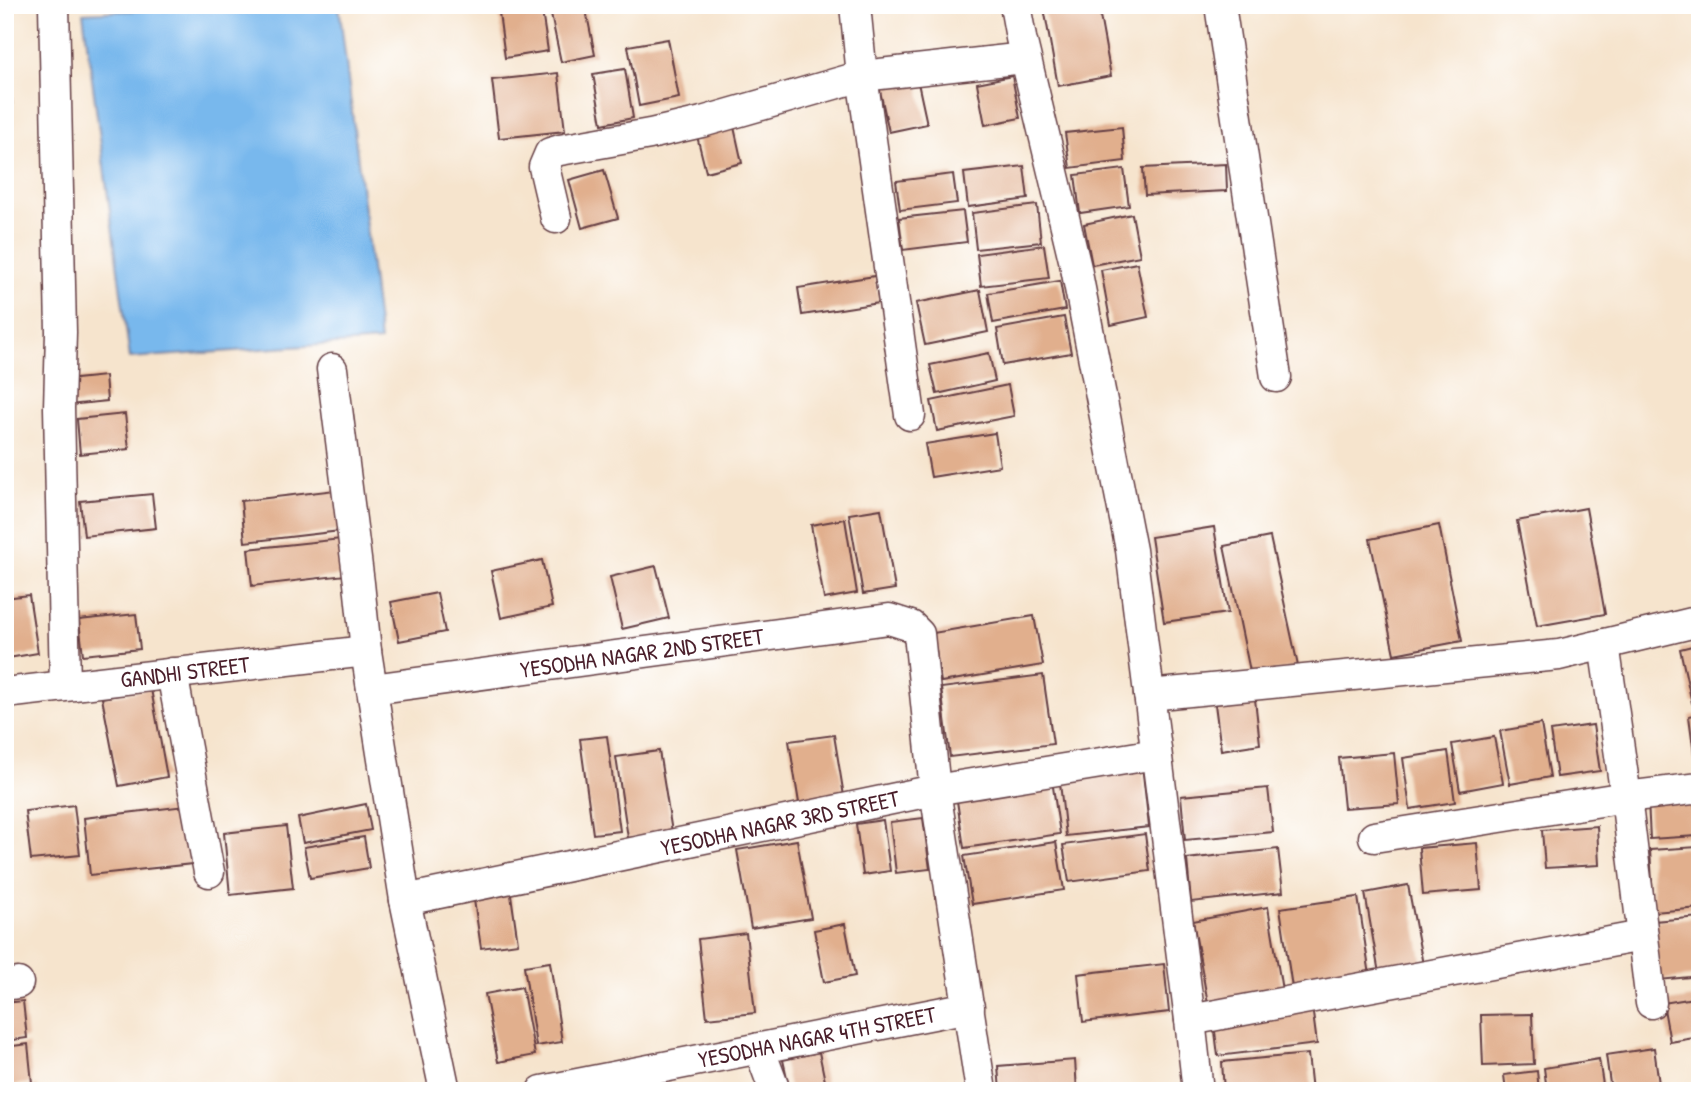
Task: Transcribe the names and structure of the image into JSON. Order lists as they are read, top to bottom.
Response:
{
  "streets": {
    "street": [
      "YESODHA NAGAR 2ND STREET",
      "GANDHI STREET",
      "YESODHA NAGAR 3RD STREET",
      "YESODHA NAGAR 4TH STREET"
    ]
  },
  "crossings": [
    ["YESODHA NAGAR 2ND STREET", "YESODHA NAGAR 3RD STREET"]
  ]
}
